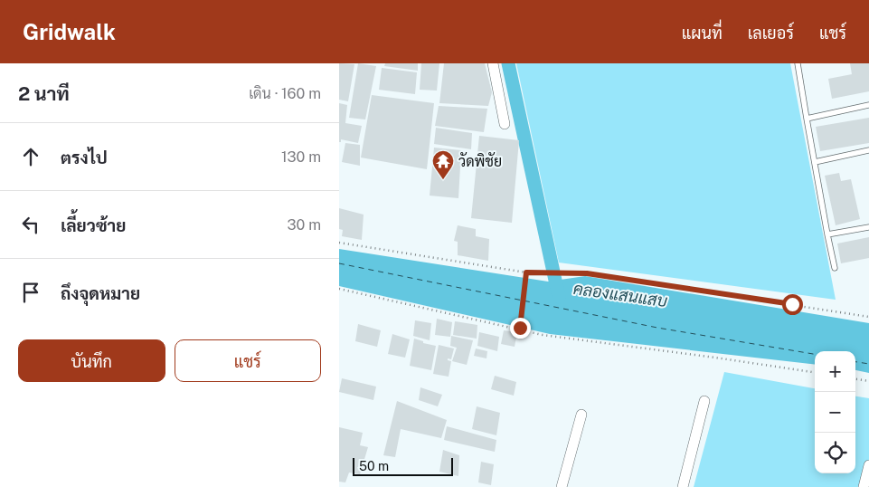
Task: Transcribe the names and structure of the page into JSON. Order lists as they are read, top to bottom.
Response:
{
  "water": ["คลองแสนแสบ"],
  "places": {
    "temple": ["วัดพิชัย"]
  },
  "scale_bar": "50 m",
  "page": {
    "header": "Gridwalk",
    "nav": ["แผนที่", "เลเยอร์", "แชร์"],
    "heading": ["2 นาที", "เดิน · 160 m"],
    "list": [
      ["ตรงไป", "130 m"],
      ["เลี้ยวซ้าย", "30 m"],
      "ถึงจุดหมาย"
    ],
    "buttons": ["บันทึก", "แชร์"],
    "map_buttons": ["+", "−"],
    "scale": "50 m"
  }
}
